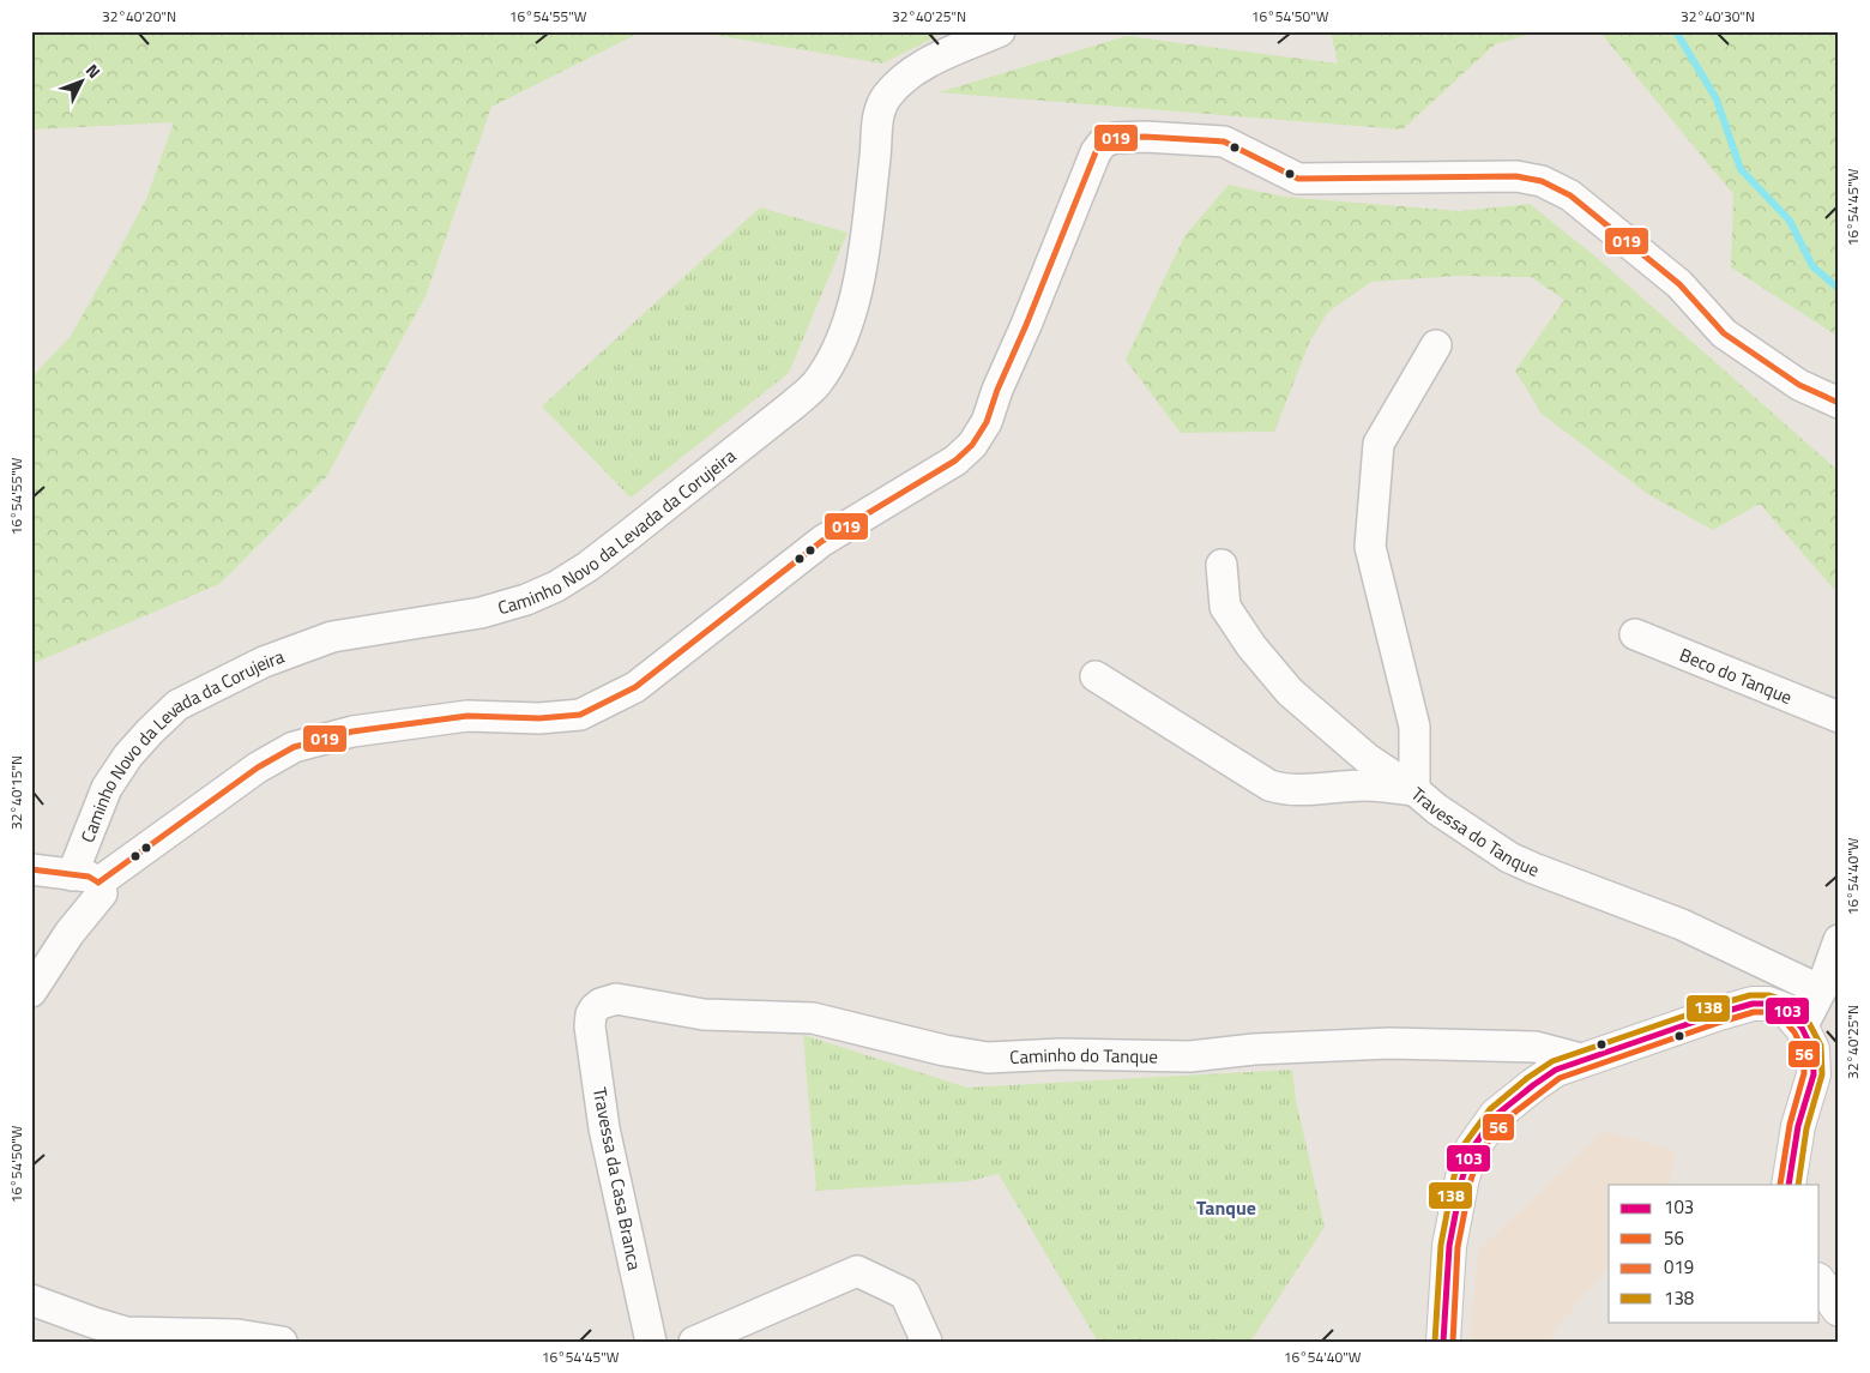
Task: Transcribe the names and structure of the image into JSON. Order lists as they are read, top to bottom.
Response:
{
  "streets": {
    "street": [
      "Caminho Novo da Levada da Corujeira",
      "Beco do Tanque",
      "Travessa do Tanque",
      "Caminho do Tanque",
      "Travessa da Casa Branca"
    ]
  },
  "crossings": [
    ["Caminho do Tanque", "Travessa da Casa Branca"]
  ],
  "districts": ["Tanque"],
  "lines": [
    "transit line 019",
    "transit line 138",
    "transit line 103",
    "transit line 56"
  ],
  "legend": [
    "103",
    "56",
    "019",
    "138"
  ],
  "north": "top right",
  "coordinates": [
    "32°40'20\"N",
    "16°54'55\"W",
    "32°40'25\"N",
    "16°54'50\"W",
    "32°40'30\"N",
    "16°54'45\"W",
    "32°40'15\"N",
    "16°54'40\"W"
  ]
}
